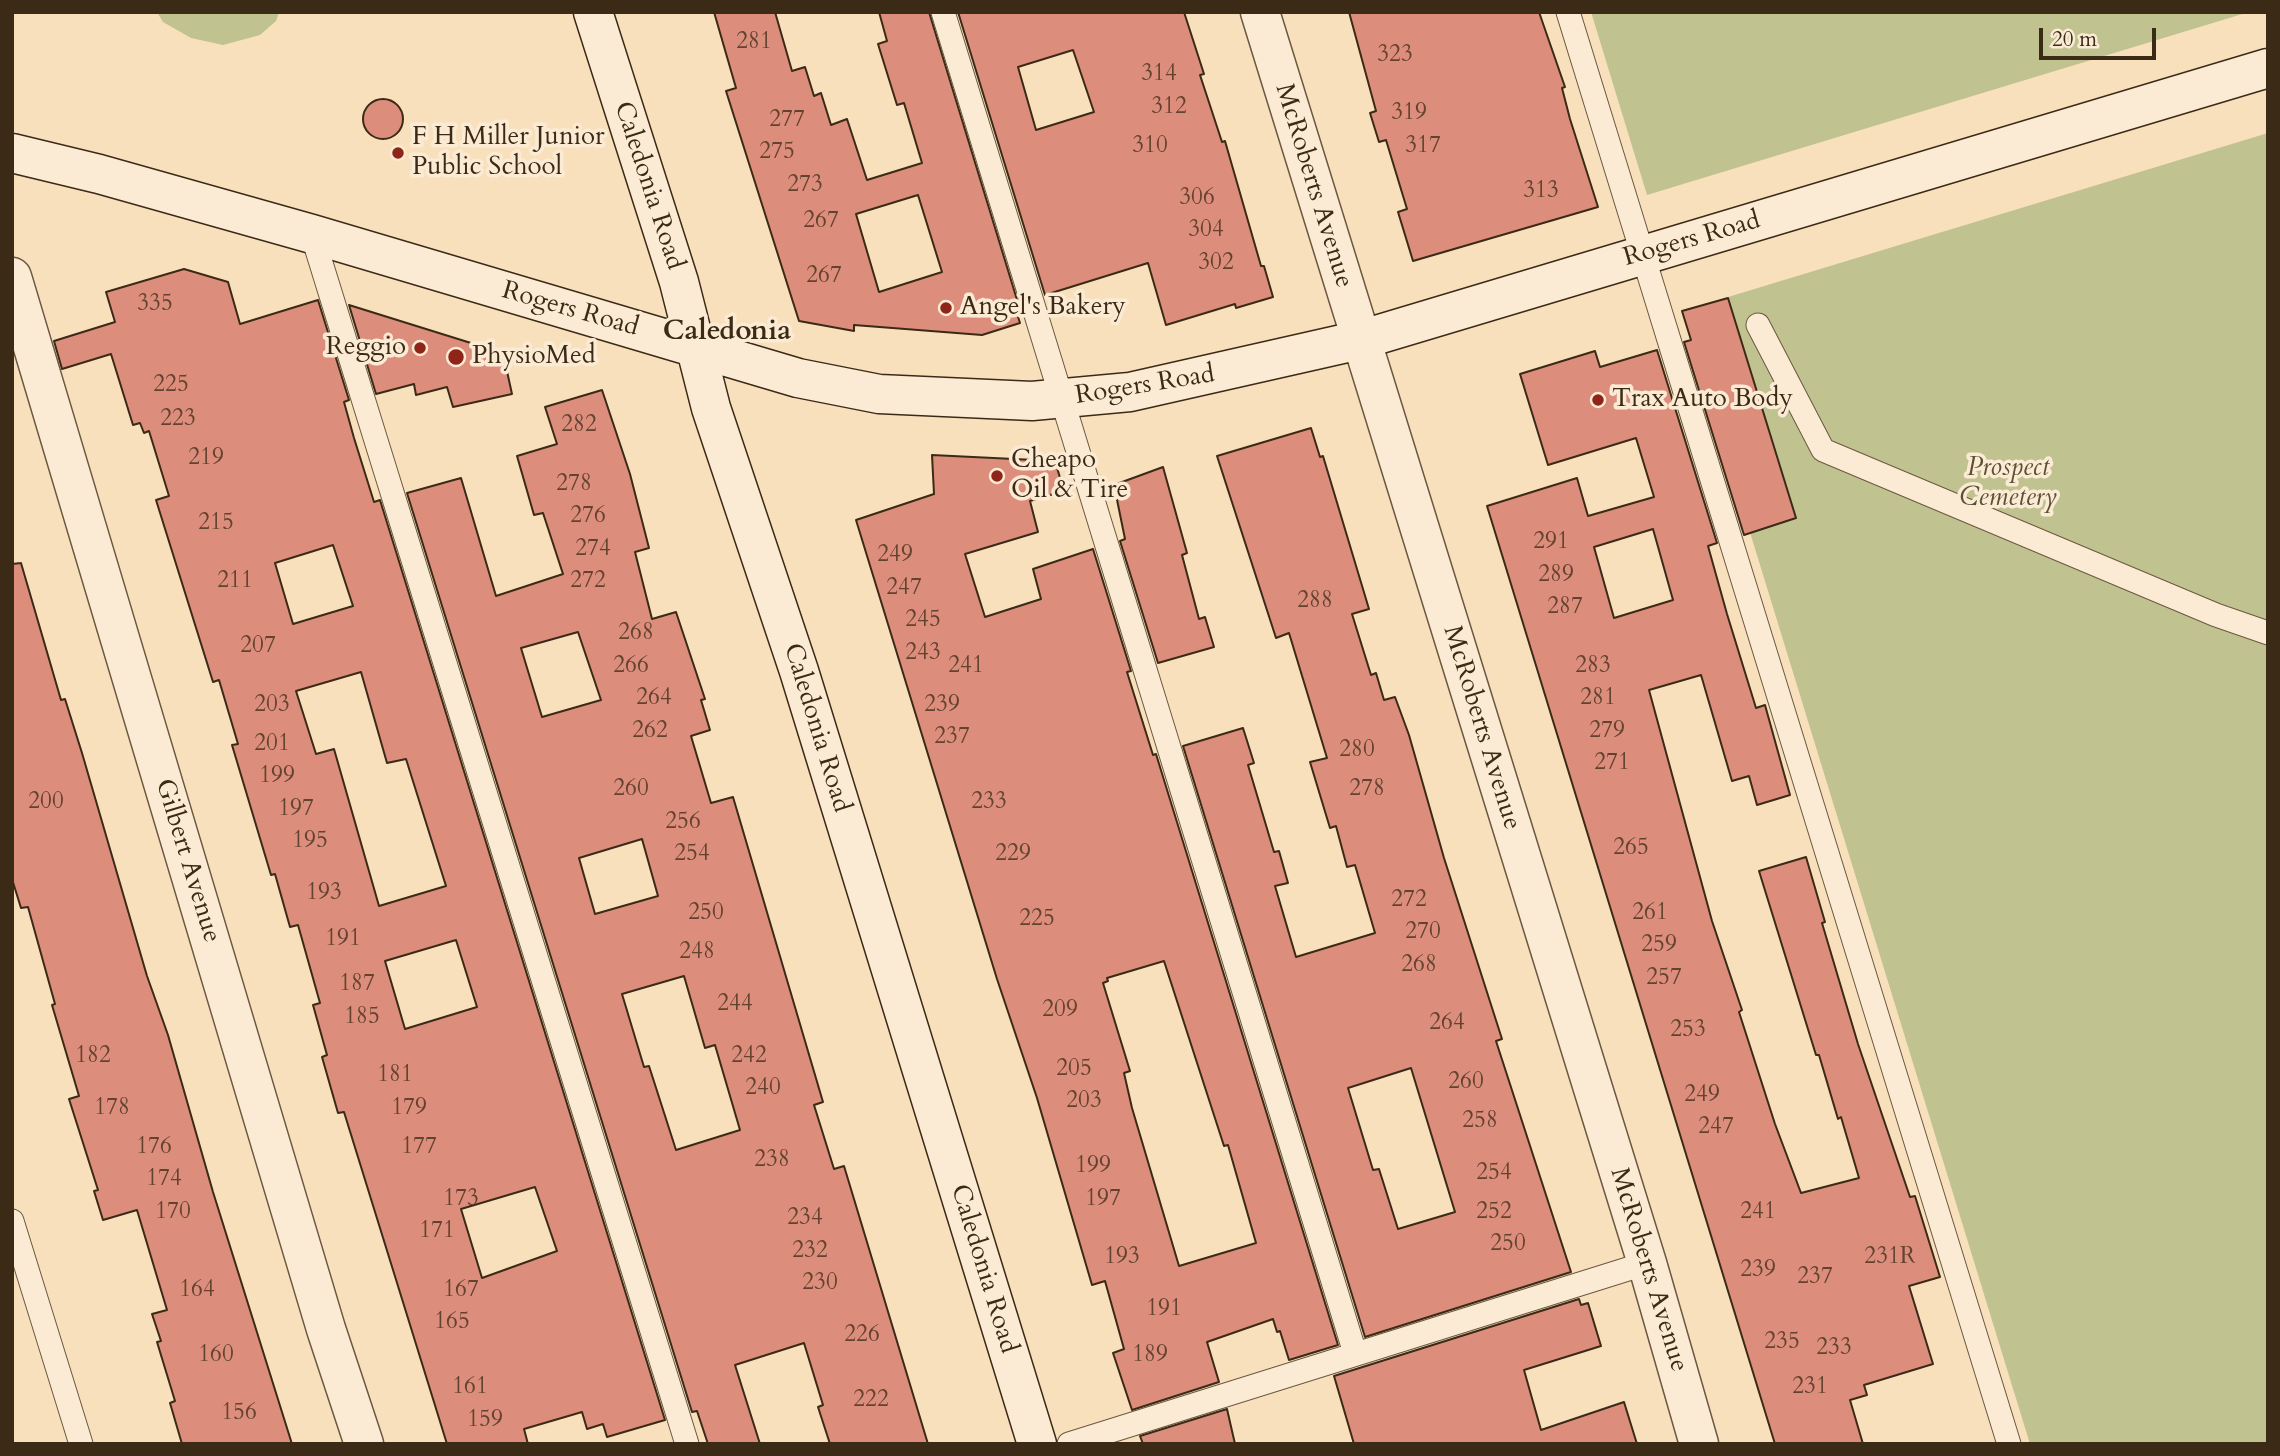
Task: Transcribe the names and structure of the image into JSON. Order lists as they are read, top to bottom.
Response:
{
  "streets": {
    "street": [
      "Caledonia Road",
      "McRoberts Avenue",
      "Rogers Road",
      "Gilbert Avenue"
    ]
  },
  "crossings": [
    ["Caledonia Road", "Rogers Road"],
    ["McRoberts Avenue", "Rogers Road"]
  ],
  "districts": ["Caledonia"],
  "parks": ["Prospect Cemetery"],
  "places": [
    "F H Miller Junior Public School",
    "Angel's Bakery",
    "Reggio",
    "PhysioMed",
    "Trax Auto Body",
    "Cheapo Oil & Tire"
  ],
  "house_numbers": [
    "281",
    "323",
    "314",
    "312",
    "319",
    "277",
    "310",
    "317",
    "275",
    "273",
    "313",
    "306",
    "267",
    "304",
    "302",
    "267",
    "335",
    "225",
    "223",
    "282",
    "219",
    "278",
    "276",
    "215",
    "291",
    "274",
    "249",
    "289",
    "211",
    "272",
    "247",
    "288",
    "287",
    "245",
    "268",
    "207",
    "243",
    "266",
    "241",
    "283",
    "264",
    "281",
    "203",
    "239",
    "262",
    "279",
    "237",
    "201",
    "280",
    "271",
    "199",
    "260",
    "278",
    "200",
    "233",
    "197",
    "256",
    "195",
    "265",
    "254",
    "229",
    "193",
    "272",
    "250",
    "261",
    "225",
    "270",
    "191",
    "259",
    "248",
    "268",
    "257",
    "187",
    "244",
    "209",
    "185",
    "264",
    "253",
    "182",
    "242",
    "205",
    "181",
    "260",
    "240",
    "249",
    "203",
    "178",
    "179",
    "258",
    "247",
    "176",
    "177",
    "238",
    "199",
    "254",
    "174",
    "173",
    "197",
    "170",
    "252",
    "241",
    "234",
    "171",
    "250",
    "232",
    "193",
    "231R",
    "239",
    "237",
    "230",
    "164",
    "167",
    "191",
    "165",
    "226",
    "235",
    "233",
    "160",
    "189",
    "161",
    "231",
    "222",
    "156",
    "159"
  ],
  "scale_bar": "20 m"
}
